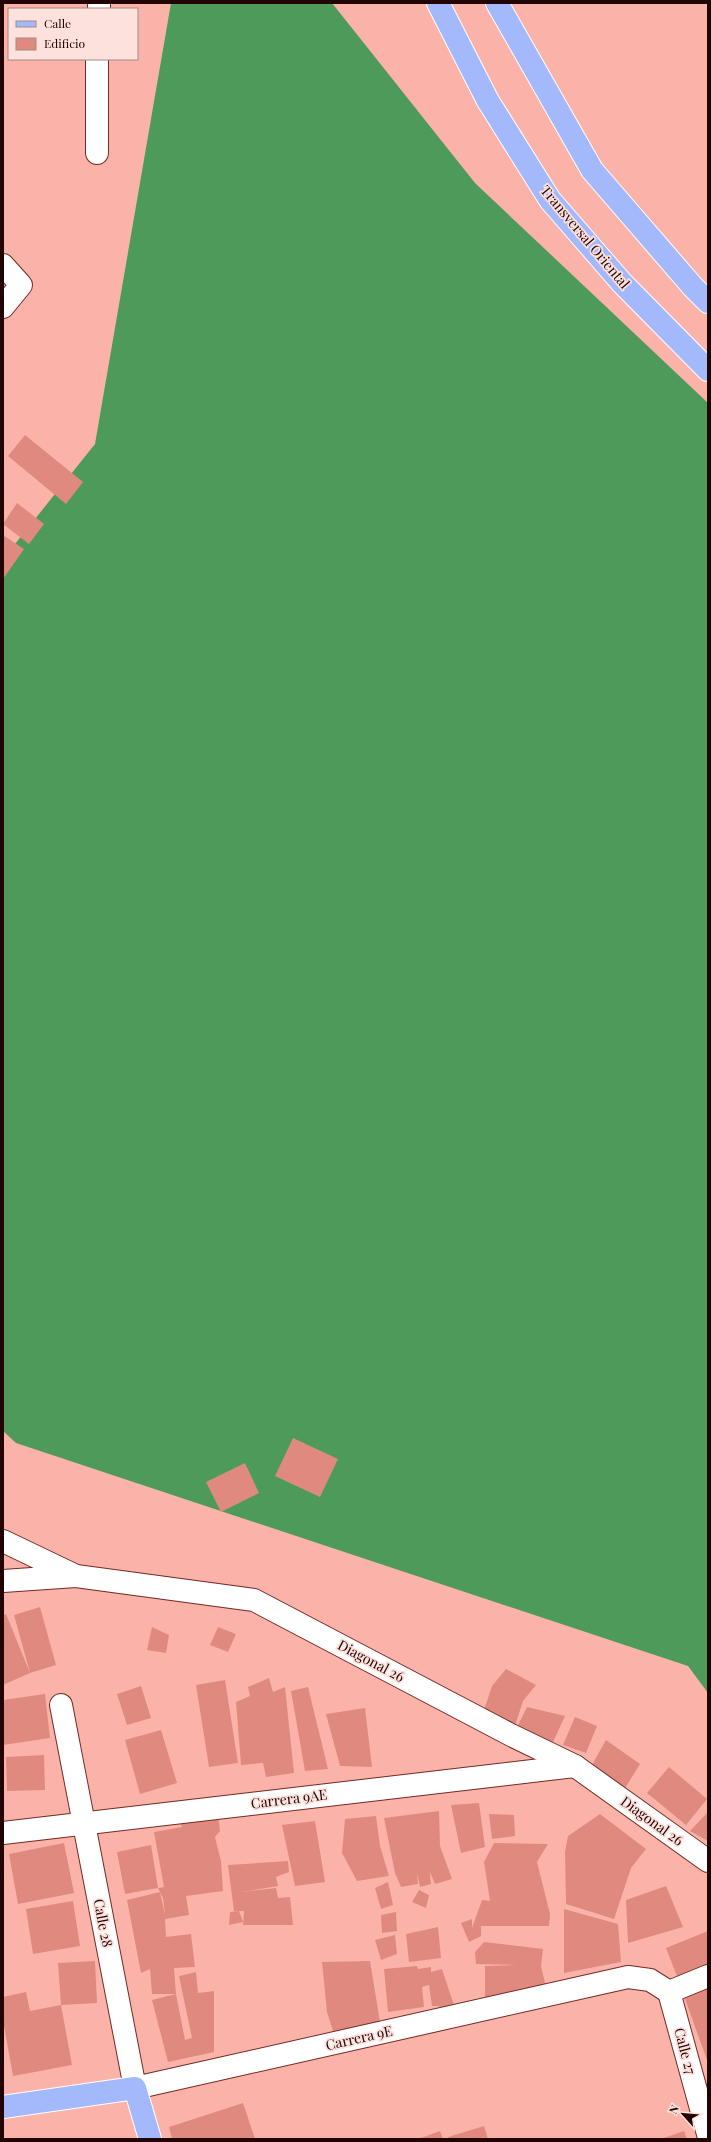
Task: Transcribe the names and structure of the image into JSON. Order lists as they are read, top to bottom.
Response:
{
  "streets": {
    "main road": ["Transversal Oriental", "Calle 28", "Carrera 9E"],
    "street": ["Diagonal 26", "Carrera 9AE", "Calle 27"]
  },
  "crossings": [
    ["Diagonal 26", "Carrera 9AE"],
    ["Carrera 9AE", "Calle 28"],
    ["Calle 28", "Carrera 9E"],
    ["Carrera 9E", "Calle 27"]
  ],
  "legend": ["Calle", "Edificio"],
  "north": "top left"
}
